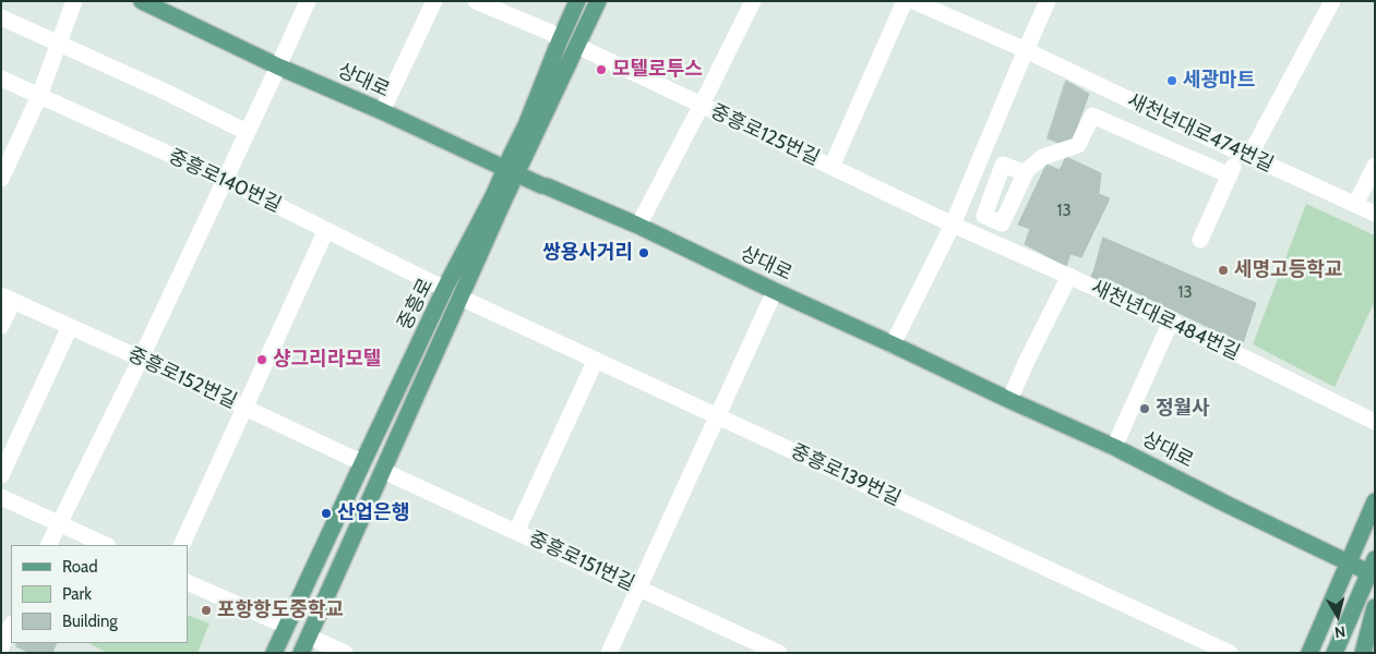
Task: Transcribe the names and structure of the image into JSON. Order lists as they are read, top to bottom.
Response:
{
  "streets": {
    "main road": ["상대로", "중흥로"],
    "street": [
      "새천년대로474번길",
      "중흥로125번길",
      "중흥로140번길",
      "새천년대로484번길",
      "중흥로152번길",
      "중흥로139번길",
      "중흥로151번길"
    ]
  },
  "crossings": [
    ["상대로", "중흥로"],
    ["중흥로125번길", "중흥로"],
    ["중흥로125번길", "새천년대로484번길"],
    ["중흥로140번길", "중흥로"],
    ["중흥로", "중흥로152번길"],
    ["중흥로", "중흥로139번길"],
    ["중흥로", "중흥로151번길"]
  ],
  "places": [
    "모텔로투스",
    "세광마트",
    "쌍용사거리",
    "세명고등학교",
    "샹그리라모텔",
    "정월사",
    "산업은행",
    "포항항도중학교"
  ],
  "house_numbers": ["13", "13"],
  "legend": ["Road", "Park", "Building"],
  "north": "bottom"
}
